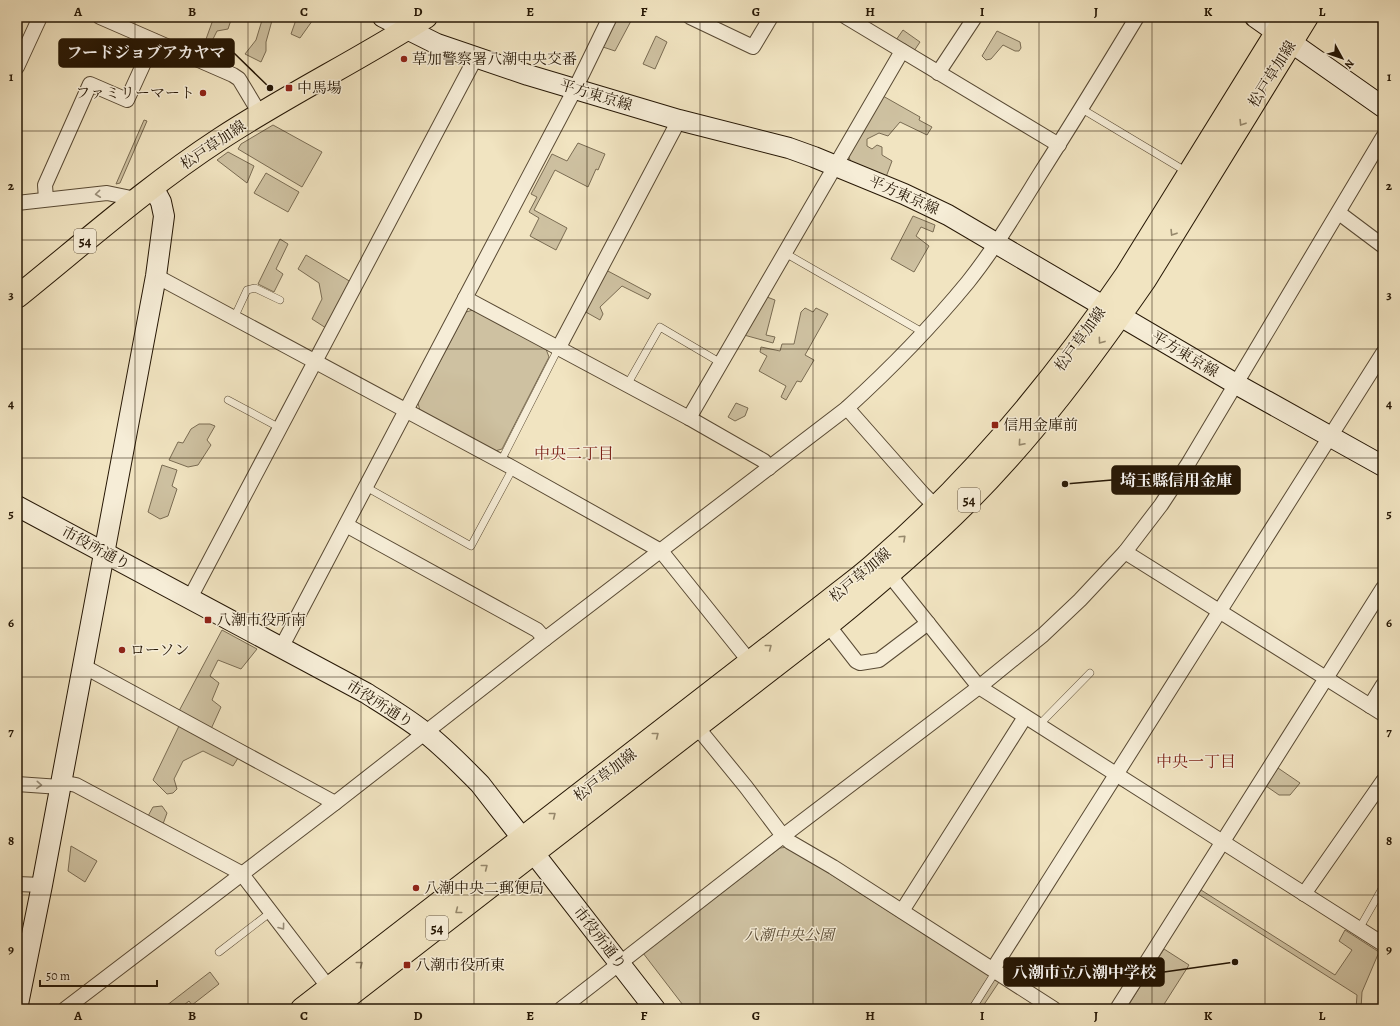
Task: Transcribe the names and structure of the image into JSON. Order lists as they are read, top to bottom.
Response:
{
  "streets": {
    "main road": ["松戸草加線", "54"],
    "street": ["平方東京線", "市役所通り"]
  },
  "crossings": [
    ["松戸草加線", "平方東京線"],
    ["松戸草加線", "市役所通り"]
  ],
  "districts": ["中央二丁目", "中央一丁目"],
  "parks": ["八潮中央公園"],
  "places": {
    "other": [
      "草加警察署八潮中央交番",
      "フードジョブアカヤマ",
      "ファミリーマート",
      "埼玉縣信用金庫",
      "ローソン",
      "八潮中央二郵便局",
      "八潮市立八潮中学校"
    ],
    "transit": [
      "中馬場",
      "信用金庫前",
      "八潮市役所南",
      "八潮市役所東"
    ]
  },
  "scale_bar": "50 m",
  "north": "bottom right",
  "grid": {
    "columns": [
      "A",
      "B",
      "C",
      "D",
      "E",
      "F",
      "G",
      "H",
      "I",
      "J",
      "K",
      "L"
    ],
    "rows": [
      "1",
      "2",
      "3",
      "4",
      "5",
      "6",
      "7",
      "8",
      "9"
    ]
  }
}
